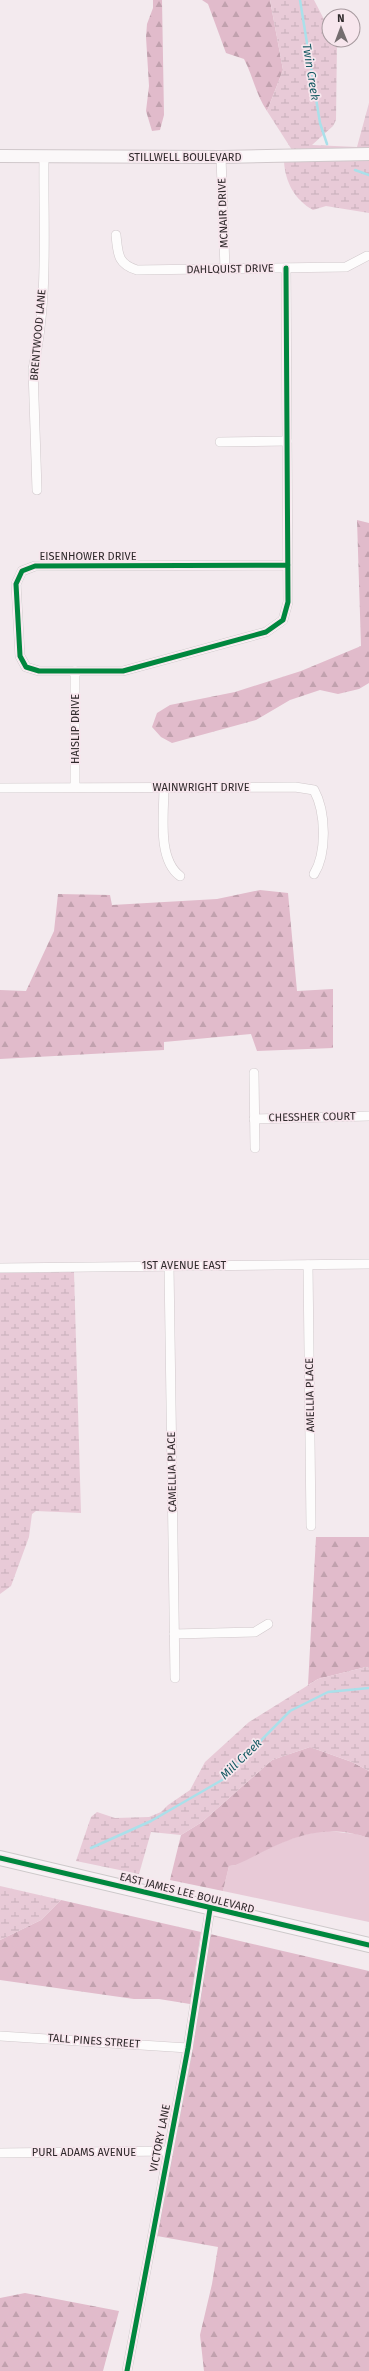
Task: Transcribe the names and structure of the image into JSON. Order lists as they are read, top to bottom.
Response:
{
  "streets": {
    "main road": ["EAST JAMES LEE BOULEVARD"],
    "street": [
      "STILLWELL BOULEVARD",
      "MCNAIR DRIVE",
      "DAHLQUIST DRIVE",
      "BRENTWOOD LANE",
      "EISENHOWER DRIVE",
      "HAISLIP DRIVE",
      "WAINWRIGHT DRIVE",
      "CHESSHER COURT",
      "1ST AVENUE EAST",
      "AMELLIA PLACE",
      "CAMELLIA PLACE",
      "TALL PINES STREET",
      "VICTORY LANE",
      "PURL ADAMS AVENUE"
    ]
  },
  "crossings": [
    ["STILLWELL BOULEVARD", "MCNAIR DRIVE"],
    ["STILLWELL BOULEVARD", "BRENTWOOD LANE"],
    ["MCNAIR DRIVE", "DAHLQUIST DRIVE"],
    ["DAHLQUIST DRIVE", "EISENHOWER DRIVE"],
    ["EISENHOWER DRIVE", "HAISLIP DRIVE"],
    ["HAISLIP DRIVE", "WAINWRIGHT DRIVE"],
    ["1ST AVENUE EAST", "AMELLIA PLACE"],
    ["1ST AVENUE EAST", "CAMELLIA PLACE"],
    ["EAST JAMES LEE BOULEVARD", "VICTORY LANE"],
    ["TALL PINES STREET", "VICTORY LANE"],
    ["VICTORY LANE", "PURL ADAMS AVENUE"]
  ],
  "water": ["Twin Creek", "Mill Creek"],
  "north": "top"
}
